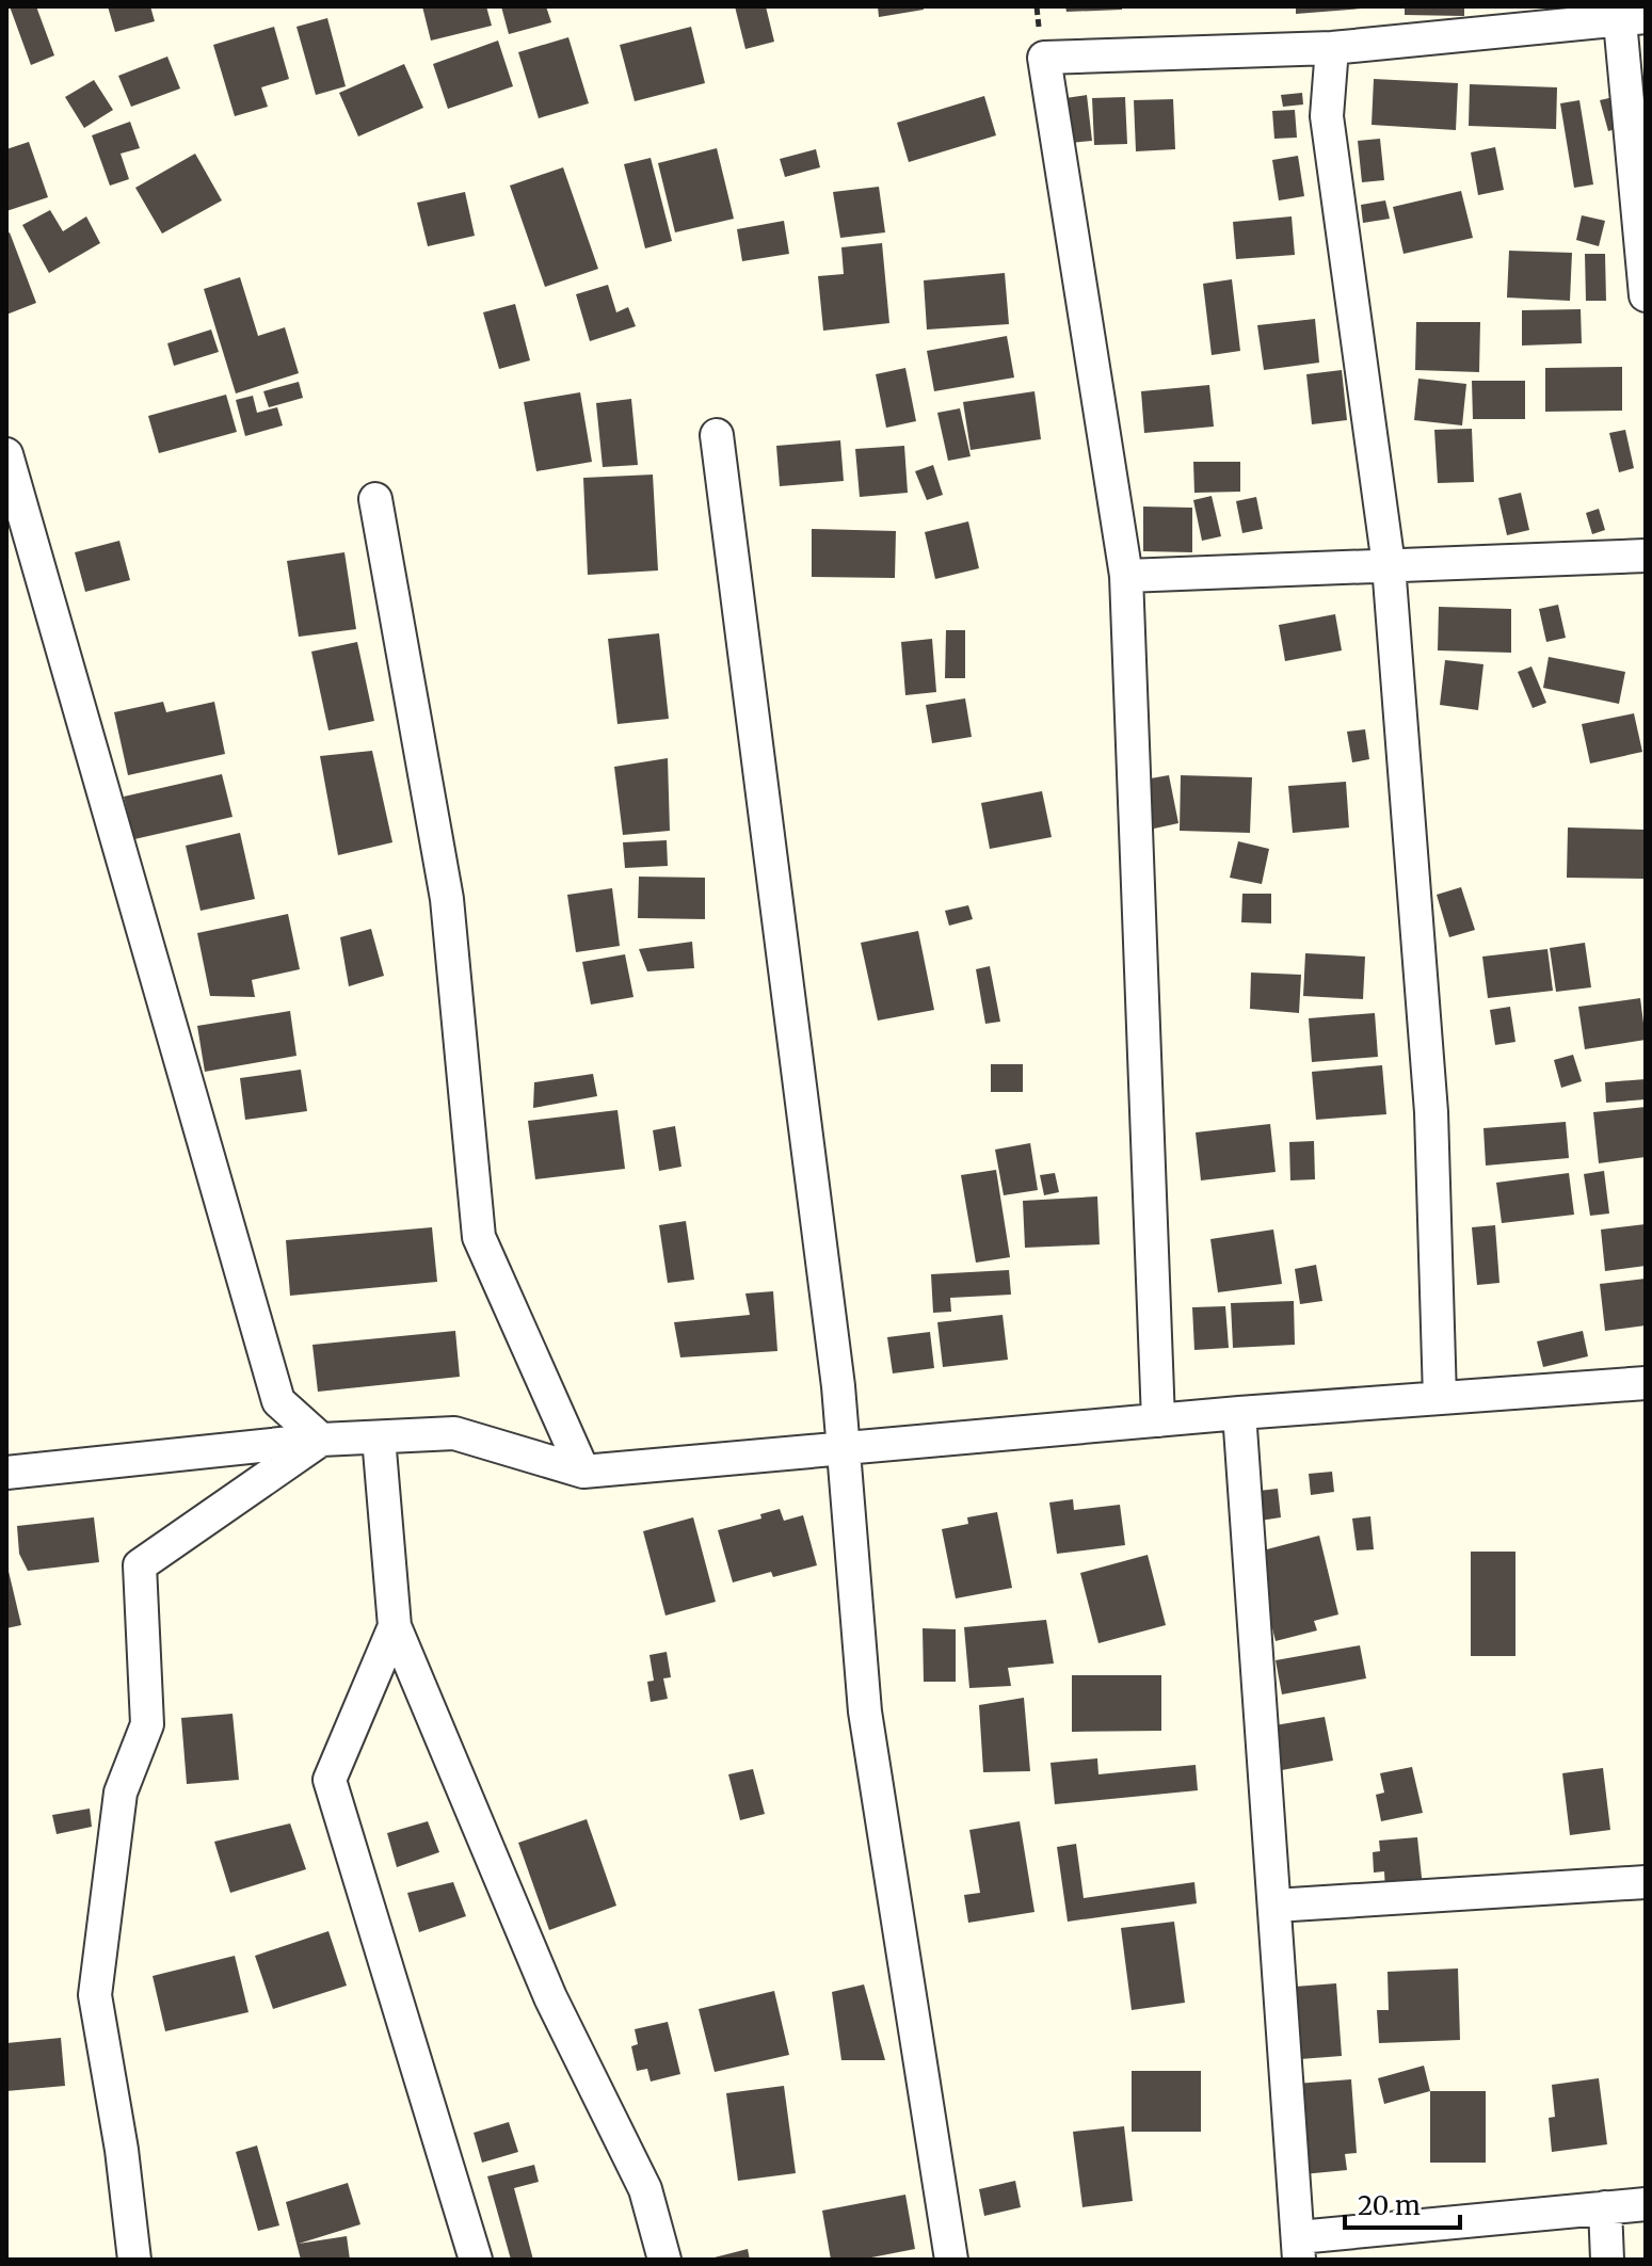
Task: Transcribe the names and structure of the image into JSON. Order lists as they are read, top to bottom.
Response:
{
  "scale_bar": "20 m"
}
